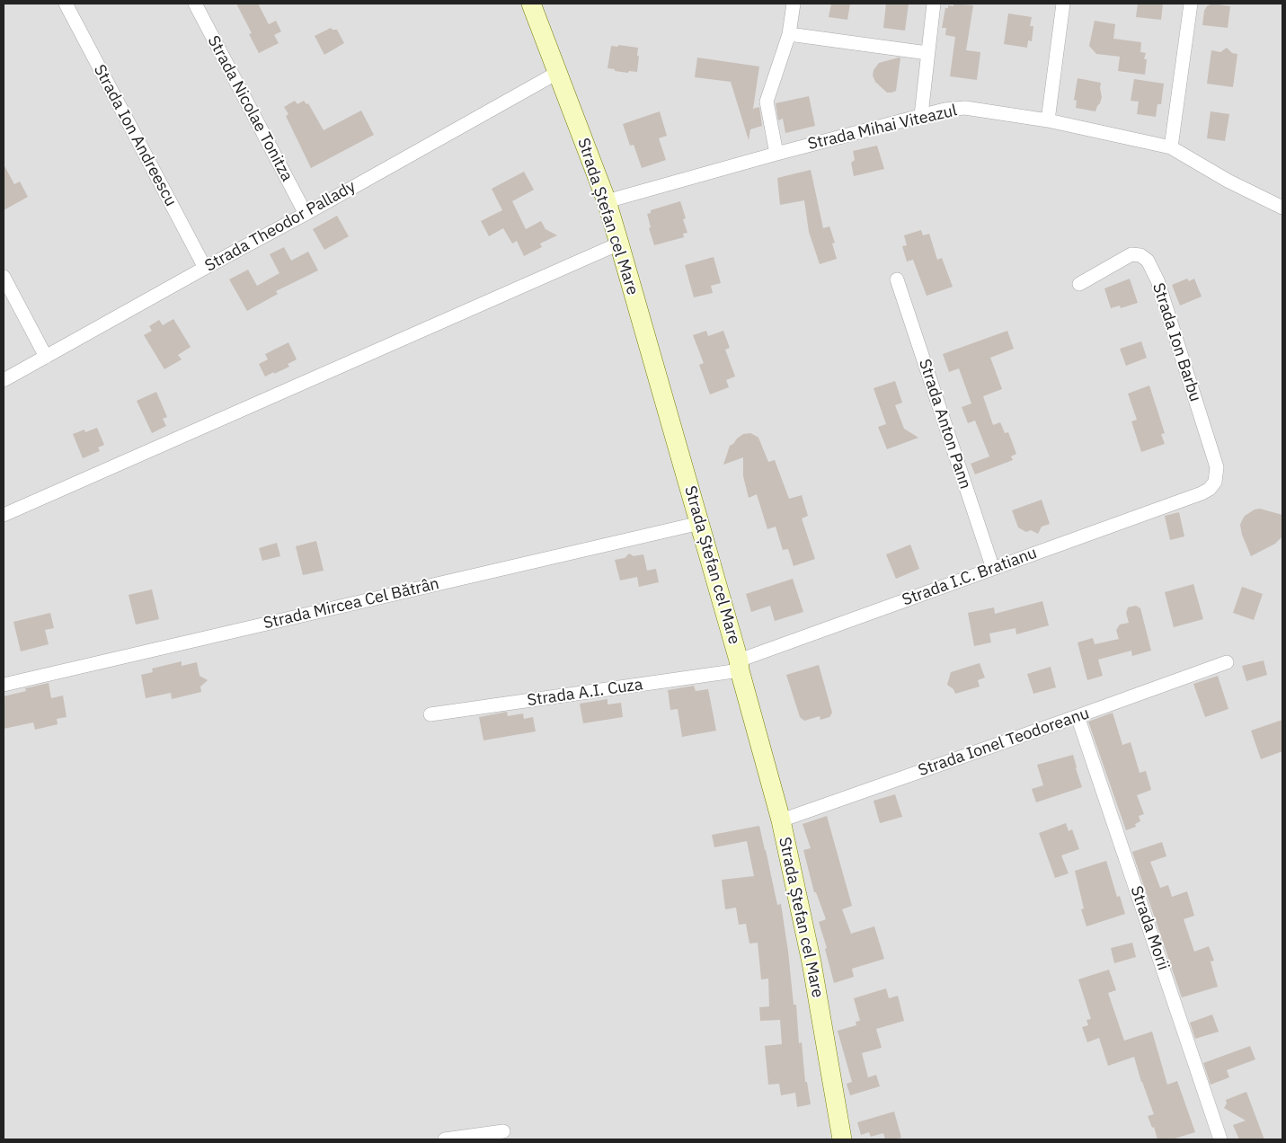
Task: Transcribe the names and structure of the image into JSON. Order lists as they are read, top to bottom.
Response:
{
  "streets": {
    "street": [
      "Strada Nicolae Tonitza",
      "Strada Mihai Viteazul",
      "Strada Ion Andreescu",
      "Strada Ștefan cel Mare",
      "Strada Theodor Pallady",
      "Strada Ion Barbu",
      "Strada Anton Pann",
      "Strada I.C. Bratianu",
      "Strada Mircea Cel Bătrân",
      "Strada A.I. Cuza",
      "Strada Ionel Teodoreanu",
      "Strada Morii"
    ]
  },
  "crossings": [
    ["Strada Nicolae Tonitza", "Strada Theodor Pallady"],
    ["Strada Mihai Viteazul", "Strada Ștefan cel Mare"],
    ["Strada Ion Andreescu", "Strada Theodor Pallady"],
    ["Strada Ștefan cel Mare", "Strada Theodor Pallady"],
    ["Strada Ștefan cel Mare", "Strada I.C. Bratianu"],
    ["Strada Ștefan cel Mare", "Strada Mircea Cel Bătrân"],
    ["Strada Ștefan cel Mare", "Strada A.I. Cuza"],
    ["Strada Ștefan cel Mare", "Strada Ionel Teodoreanu"],
    ["Strada Ion Barbu", "Strada I.C. Bratianu"],
    ["Strada Anton Pann", "Strada I.C. Bratianu"],
    ["Strada I.C. Bratianu", "Strada A.I. Cuza"],
    ["Strada Ionel Teodoreanu", "Strada Morii"]
  ]
}
